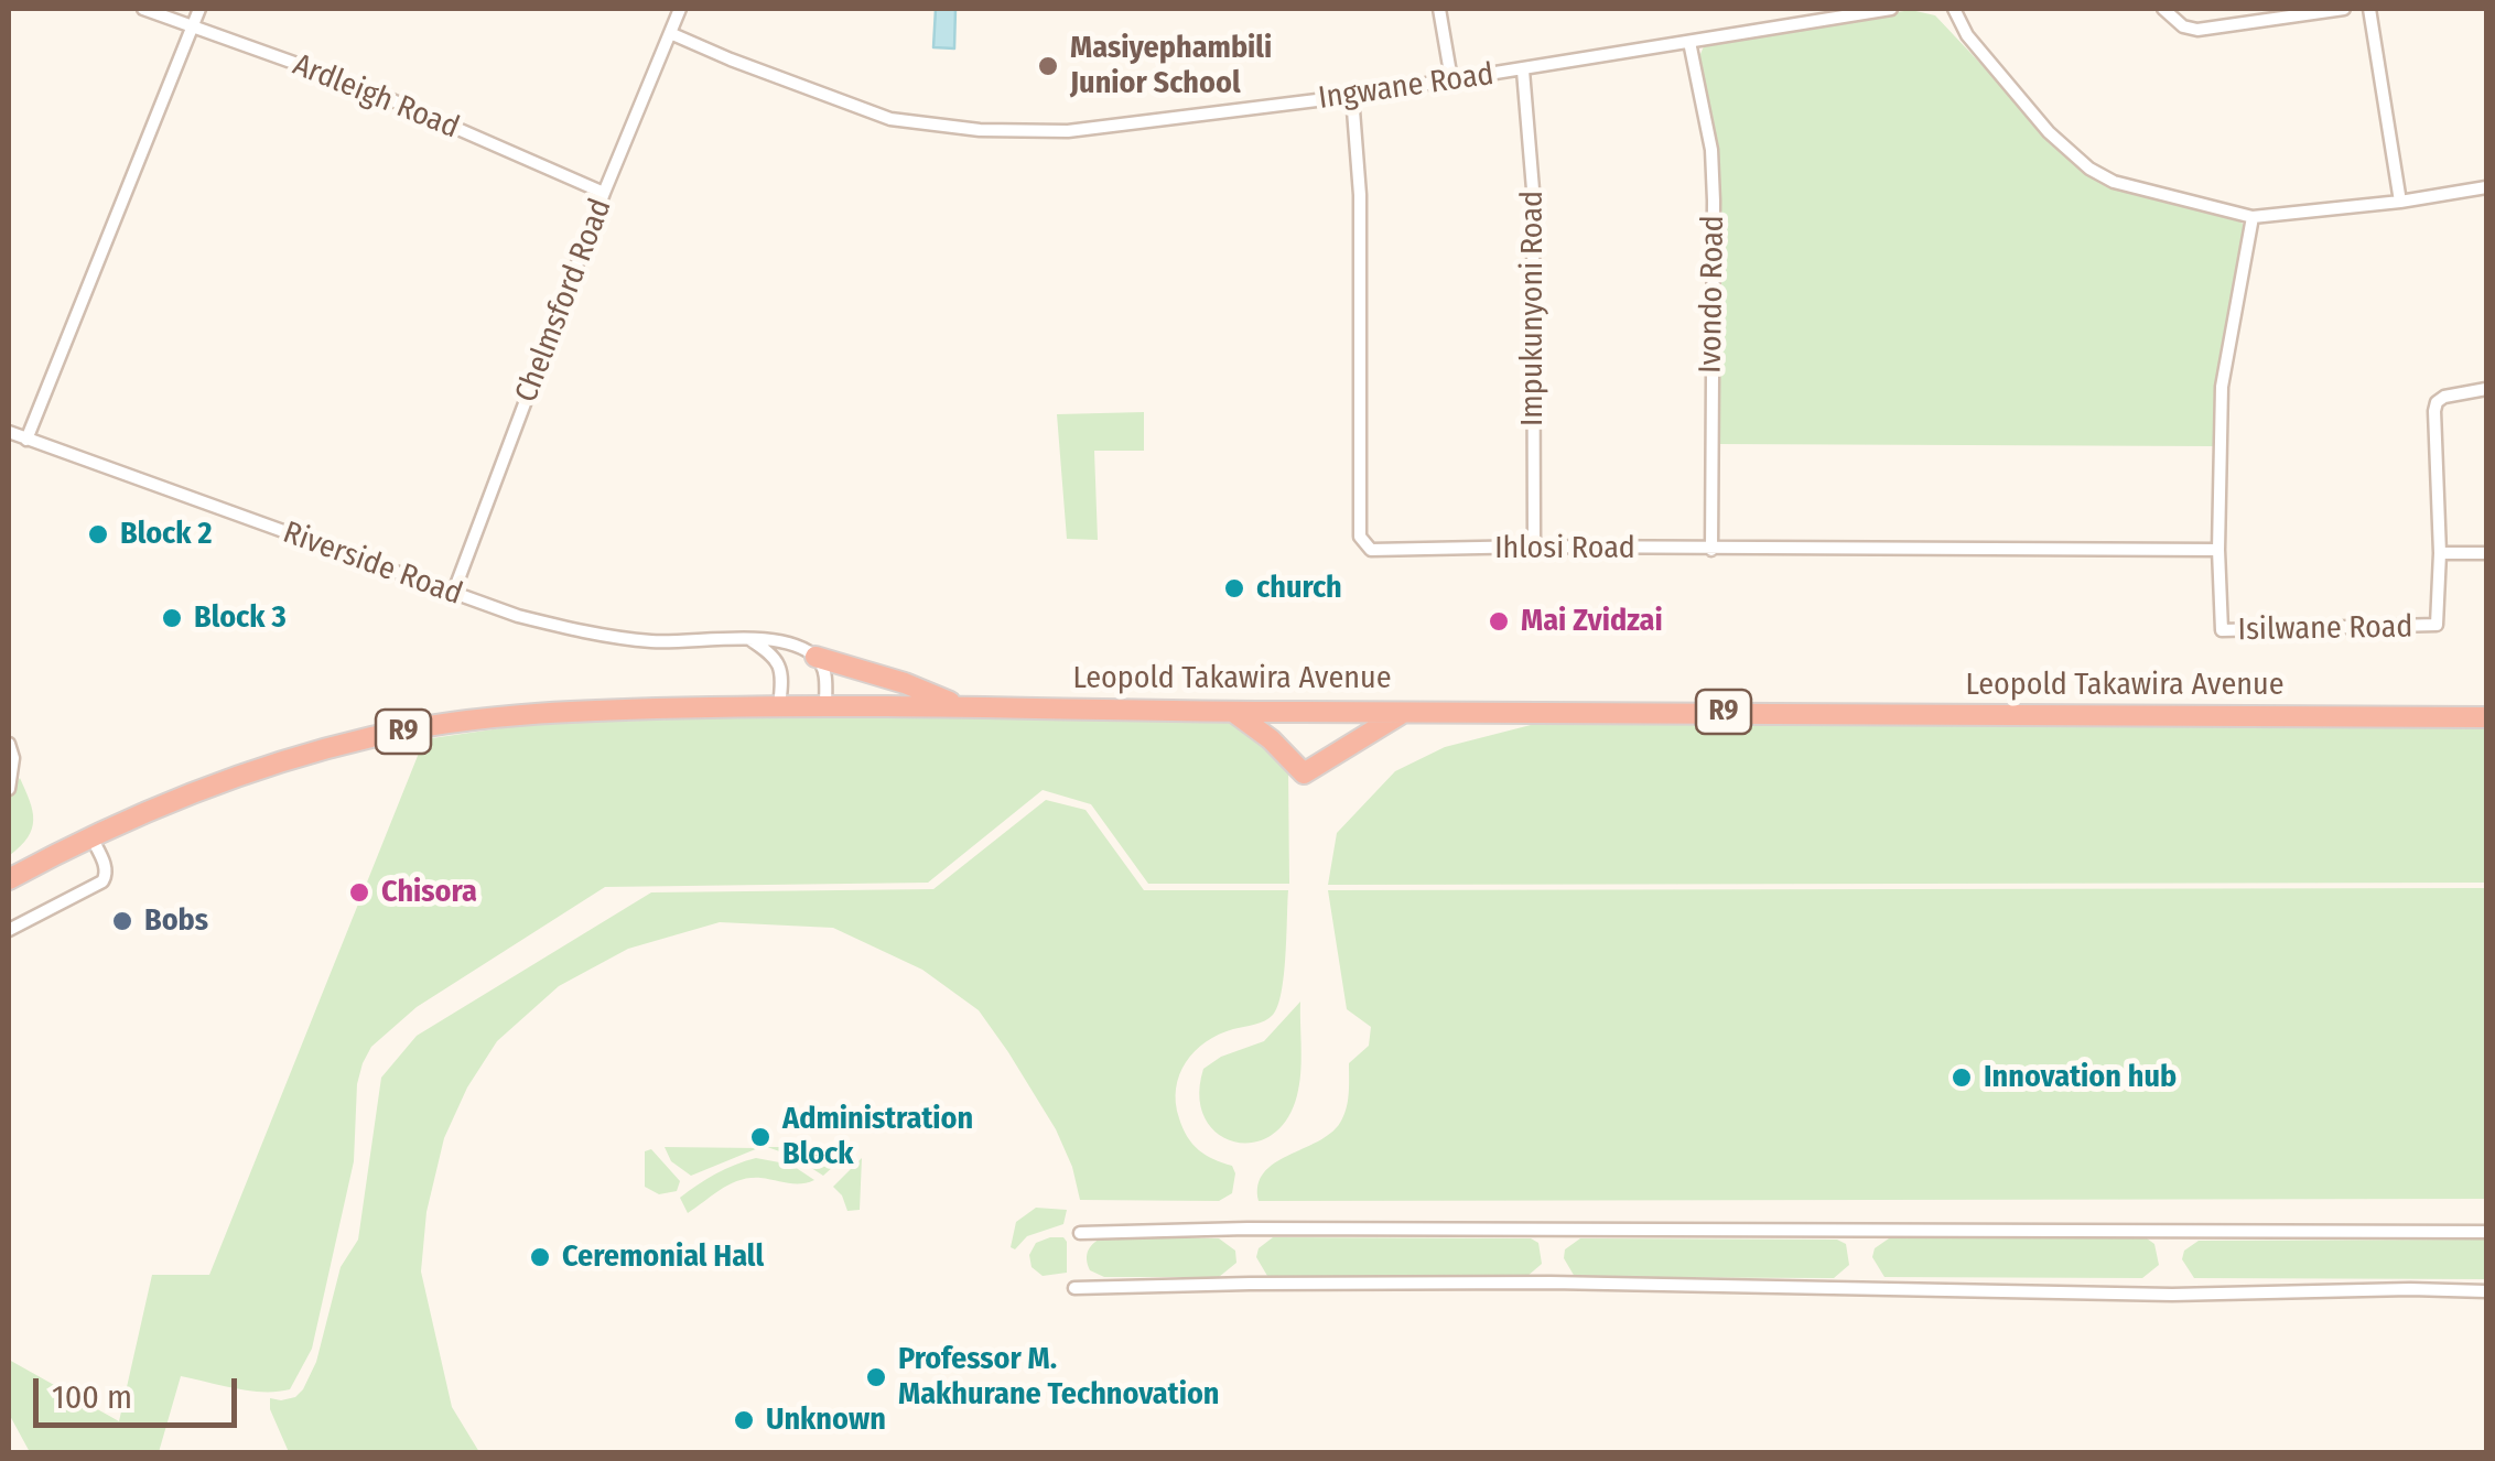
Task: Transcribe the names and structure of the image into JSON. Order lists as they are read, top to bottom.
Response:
{
  "streets": {
    "highway": ["Leopold Takawira Avenue", "R9"],
    "street": [
      "Ingwane Road",
      "Ardleigh Road",
      "Ivondo Road",
      "Chelmsford Road",
      "Impukunyoni Road",
      "Ihlosi Road",
      "Riverside Road",
      "Isilwane Road"
    ]
  },
  "crossings": [
    ["Ingwane Road", "Ivondo Road"],
    ["Ingwane Road", "Chelmsford Road"],
    ["Ingwane Road", "Impukunyoni Road"],
    ["Ingwane Road", "Ihlosi Road"],
    ["Ardleigh Road", "Chelmsford Road"],
    ["Ivondo Road", "Ihlosi Road"],
    ["Chelmsford Road", "Riverside Road"],
    ["Impukunyoni Road", "Ihlosi Road"],
    ["Ihlosi Road", "Isilwane Road"]
  ],
  "places": [
    "Masiyephambili Junior School",
    "Block 2",
    "church",
    "Block 3",
    "Mai Zvidzai",
    "Chisora",
    "Bobs",
    "Innovation hub",
    "Administration Block",
    "Ceremonial Hall",
    "Professor M. Makhurane Technovation",
    "Unknown"
  ],
  "scale_bar": "100 m"
}
